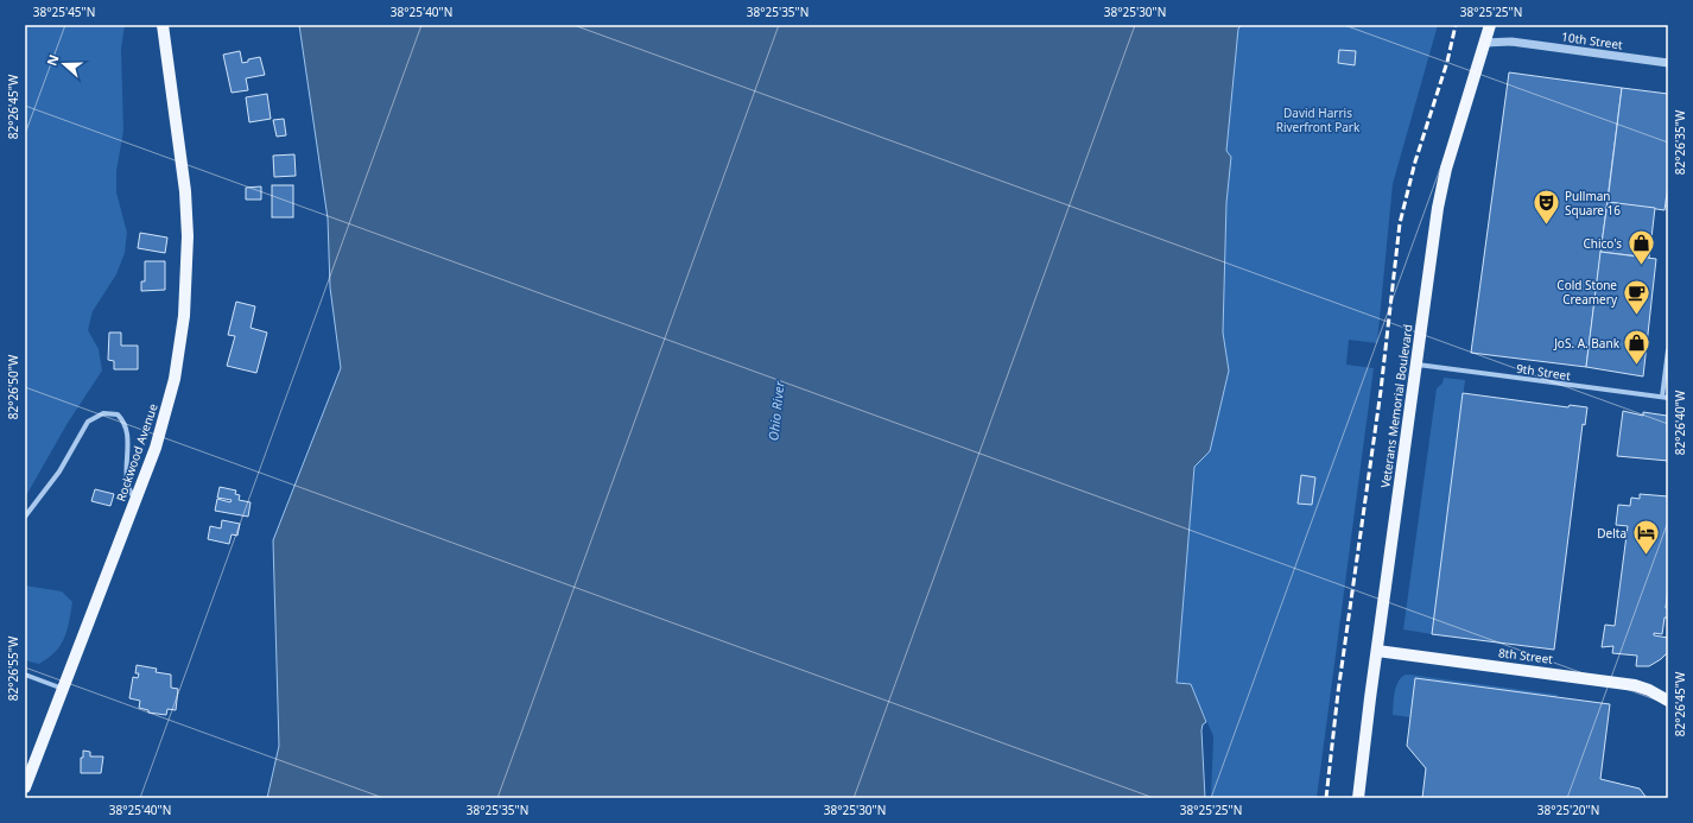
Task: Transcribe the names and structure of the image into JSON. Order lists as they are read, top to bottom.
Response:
{
  "streets": {
    "main road": ["Veterans Memorial Boulevard", "Rockwood Avenue", "8th Street"],
    "street": ["10th Street", "9th Street"]
  },
  "crossings": [
    ["10th Street", "Veterans Memorial Boulevard"],
    ["9th Street", "Veterans Memorial Boulevard"],
    ["Veterans Memorial Boulevard", "8th Street"]
  ],
  "water": ["Ohio River"],
  "parks": ["David Harris Riverfront Park"],
  "places": {
    "theatre": ["Pullman Square 16"],
    "shop": ["Chico's", "JoS. A. Bank"],
    "cafe": ["Cold Stone Creamery"],
    "hotel": ["Delta"]
  },
  "north": "left",
  "coordinates": [
    "38°25'45\"N",
    "38°25'40\"N",
    "38°25'35\"N",
    "38°25'30\"N",
    "38°25'25\"N",
    "82°26'45\"W",
    "82°26'35\"W",
    "82°26'50\"W",
    "82°26'40\"W",
    "82°26'55\"W",
    "38°25'20\"N"
  ]
}
